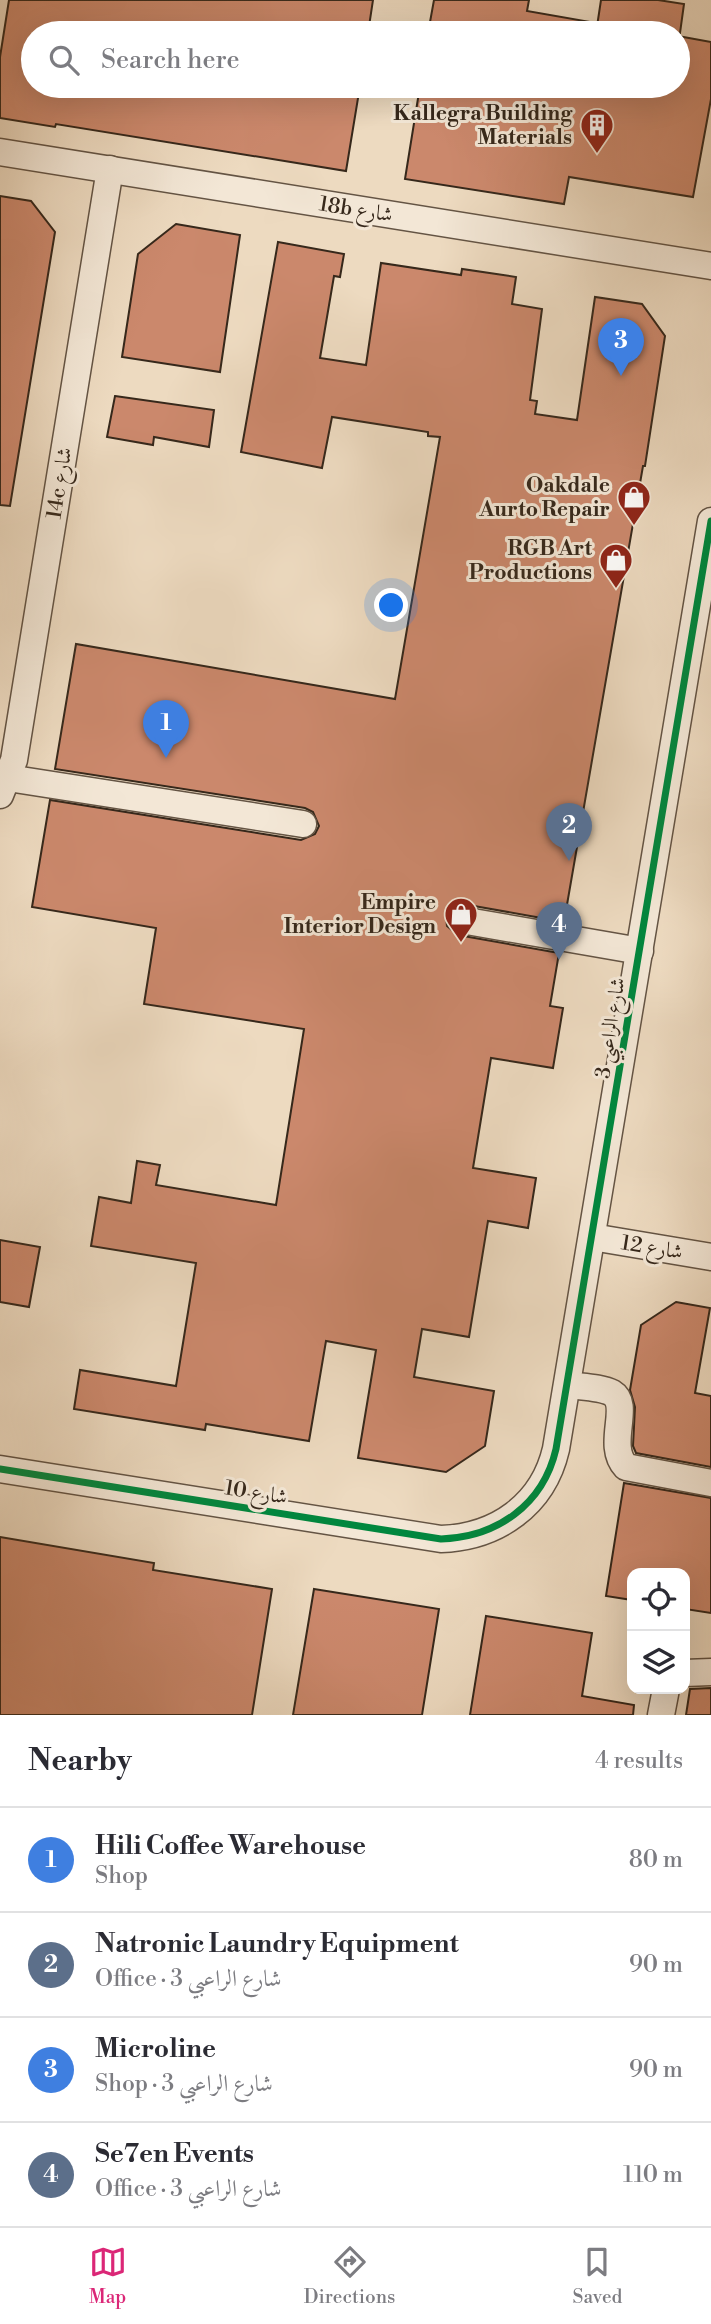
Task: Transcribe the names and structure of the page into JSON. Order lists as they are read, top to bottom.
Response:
{
  "streets": {
    "street": [
      "18b شارع",
      "14c شارع",
      "شارع الراعبي 3",
      "شارع 12",
      "شارع 10"
    ]
  },
  "crossings": [
    ["18b شارع", "14c شارع"],
    ["شارع الراعبي 3", "شارع 12"],
    ["شارع الراعبي 3", "شارع 10"]
  ],
  "places": {
    "building": ["Kallegra Building Materials"],
    "shop": ["Oakdale Aurto Repair", "RGB Art Productions", "Empire Interior Design"]
  },
  "page": {
    "search": "Search here",
    "pins": [
      "3",
      "1",
      "2",
      "4"
    ],
    "heading": ["Nearby", "4 results"],
    "list": [
      {
        "mark": "1",
        "name": "Hili Coffee Warehouse",
        "note": "Shop",
        "value": "80 m"
      },
      {
        "mark": "2",
        "name": "Natronic Laundry Equipment",
        "note": "Office · شارع الراعبي 3",
        "value": "90 m"
      },
      {
        "mark": "3",
        "name": "Microline",
        "note": "Shop · شارع الراعبي 3",
        "value": "90 m"
      },
      {
        "mark": "4",
        "name": "Se7en Events",
        "note": "Office · شارع الراعبي 3",
        "value": "110 m"
      }
    ],
    "nav": ["Map", "Directions", "Saved"]
  }
}
